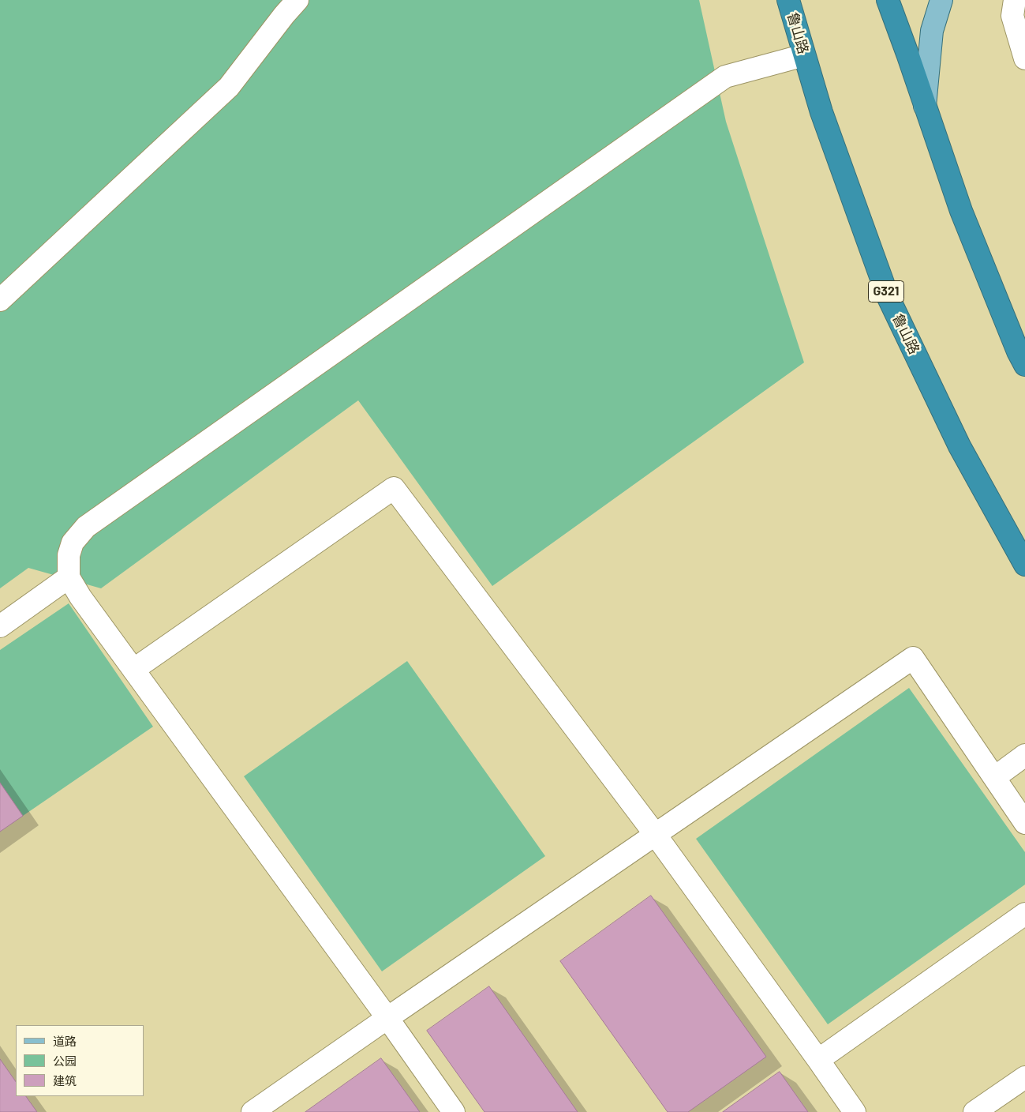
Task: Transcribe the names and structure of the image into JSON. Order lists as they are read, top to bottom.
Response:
{
  "streets": {
    "highway": ["鲁山路", "G321"]
  },
  "legend": ["道路", "公园", "建筑"]
}
